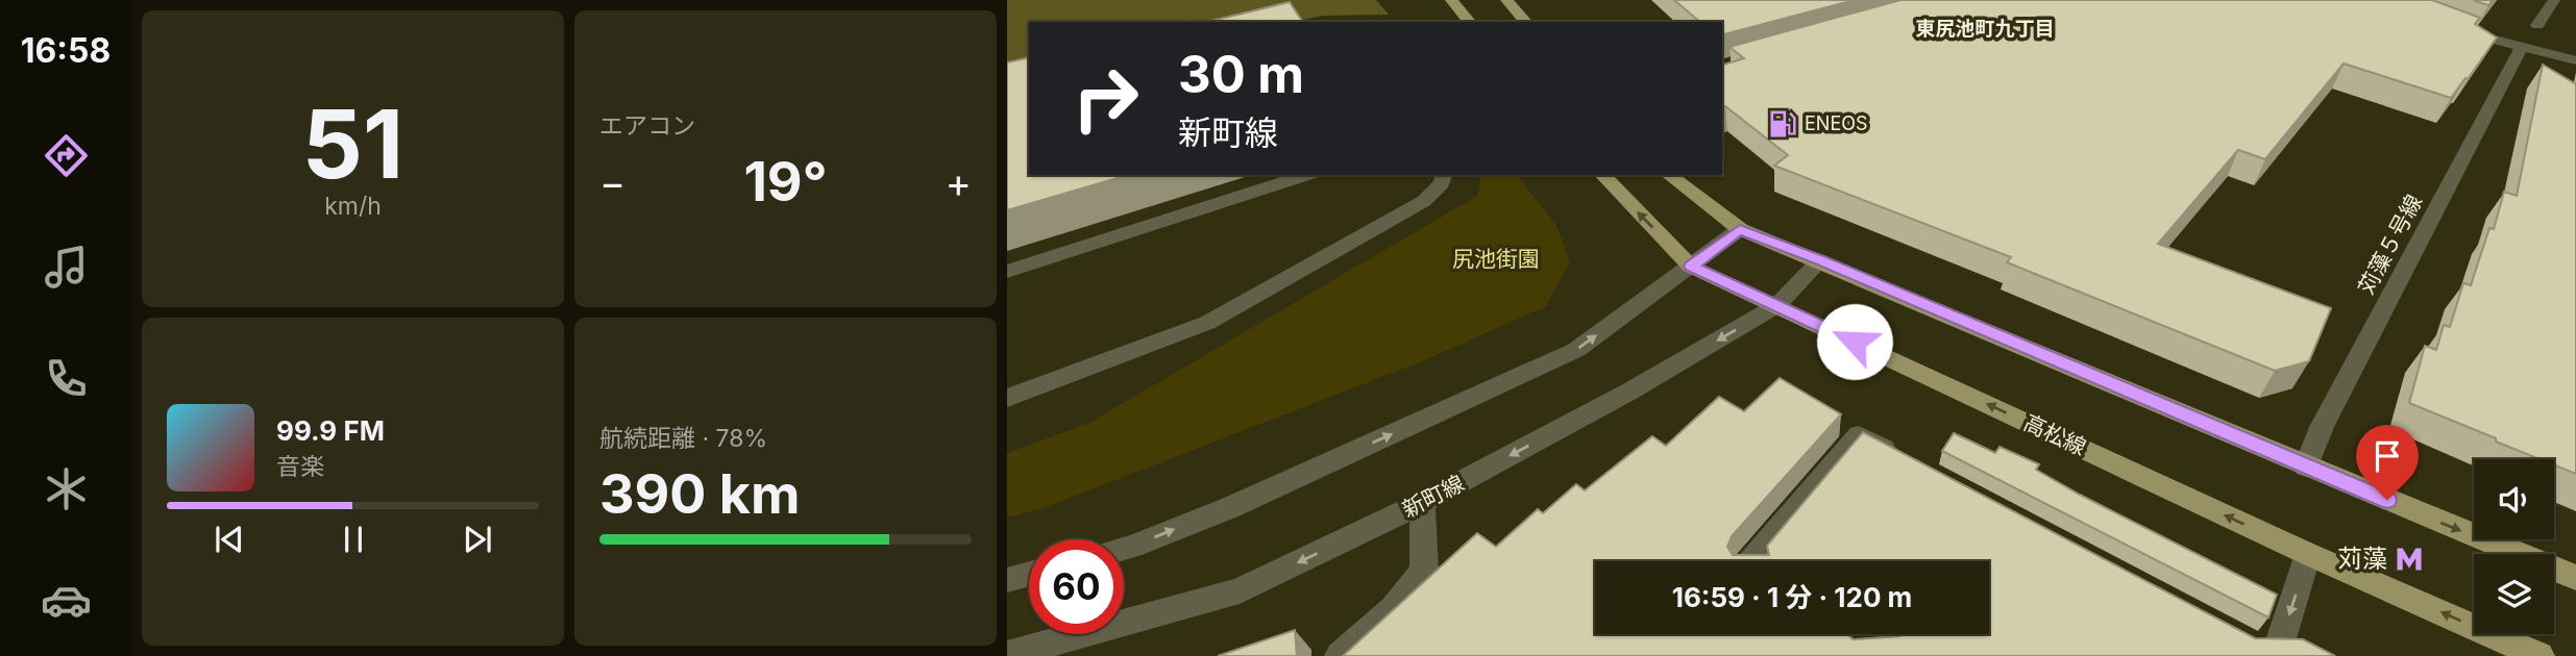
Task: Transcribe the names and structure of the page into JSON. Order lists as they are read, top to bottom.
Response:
{
  "streets": {
    "main road": ["高松線"],
    "street": ["苅藻５号線", "新町線"]
  },
  "crossings": [
    ["高松線", "新町線"]
  ],
  "districts": ["東尻池町九丁目"],
  "parks": ["尻池街園"],
  "places": {
    "fuel station": ["ENEOS"],
    "metro station": ["苅藻"]
  },
  "page": {
    "tabs": "16:58",
    "tile": [
      ["51", "km/h"],
      "エアコン",
      ["航続距離 · 78%", "390 km"]
    ],
    "turn": ["30 m", "新町線"],
    "heat": ["−", "19°", "+"],
    "song": ["99.9 FM", "音楽"],
    "limit": "60",
    "trip": "16:59 · 1 分 · 120 m"
  }
}
